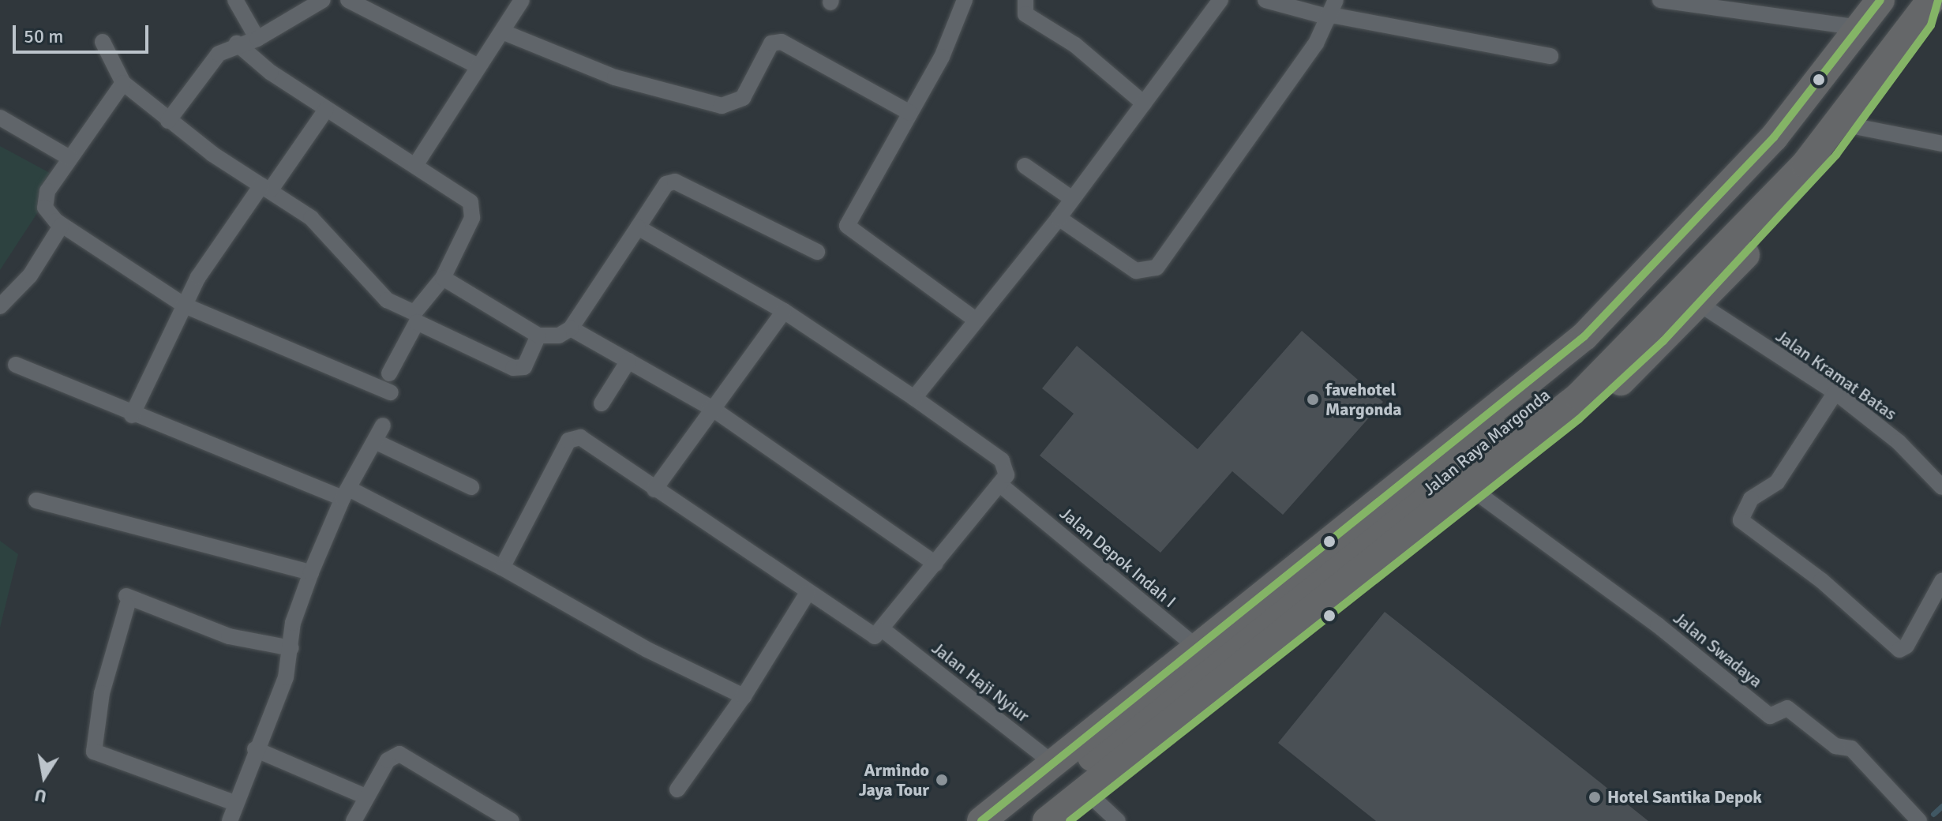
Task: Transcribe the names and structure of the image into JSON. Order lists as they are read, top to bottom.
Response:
{
  "streets": {
    "highway": ["Jalan Raya Margonda"],
    "street": [
      "Jalan Kramat Batas",
      "Jalan Depok Indah I",
      "Jalan Swadaya",
      "Jalan Haji Nyiur"
    ]
  },
  "crossings": [
    ["Jalan Kramat Batas", "Jalan Raya Margonda"],
    ["Jalan Raya Margonda", "Jalan Depok Indah I"],
    ["Jalan Raya Margonda", "Jalan Swadaya"],
    ["Jalan Raya Margonda", "Jalan Haji Nyiur"]
  ],
  "places": ["favehotel Margonda", "Armindo Jaya Tour", "Hotel Santika Depok"],
  "scale_bar": "50 m",
  "north": "bottom"
}
